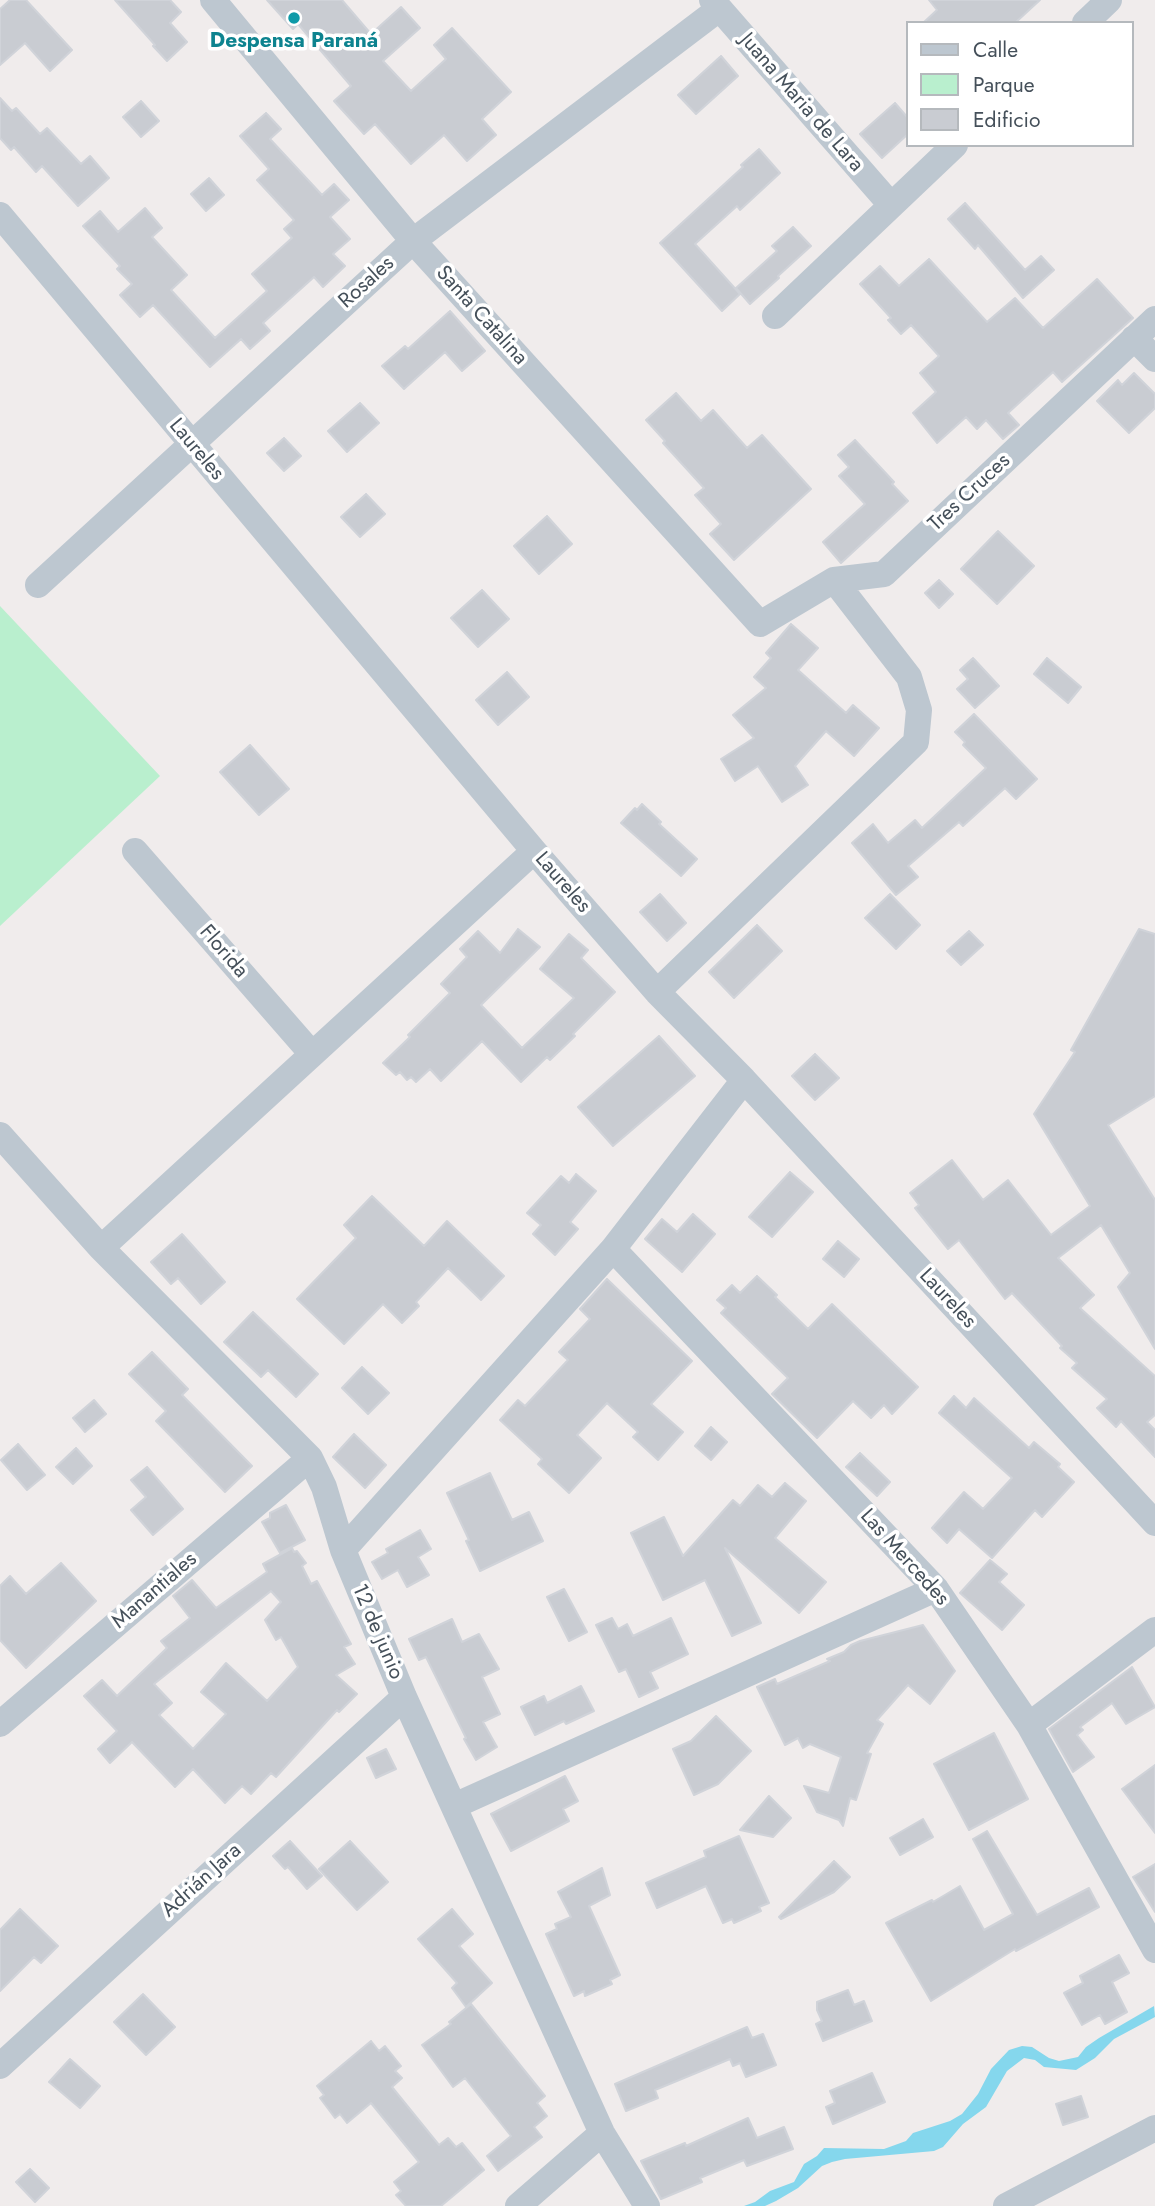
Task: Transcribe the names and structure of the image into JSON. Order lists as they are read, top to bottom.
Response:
{
  "streets": {
    "street": [
      "Juana Maria de Lara",
      "Rosales",
      "Santa Catalina",
      "Laureles",
      "Tres Cruces",
      "Florida",
      "Las Mercedes",
      "Manantiales",
      "12 de junio",
      "Adrián Jara"
    ]
  },
  "crossings": [
    ["Juana Maria de Lara", "Rosales"],
    ["Rosales", "Santa Catalina"],
    ["Rosales", "Laureles"],
    ["Santa Catalina", "Tres Cruces"],
    ["Manantiales", "12 de junio"],
    ["12 de junio", "Adrián Jara"]
  ],
  "places": ["Despensa Paraná"],
  "legend": ["Calle", "Parque", "Edificio"]
}
